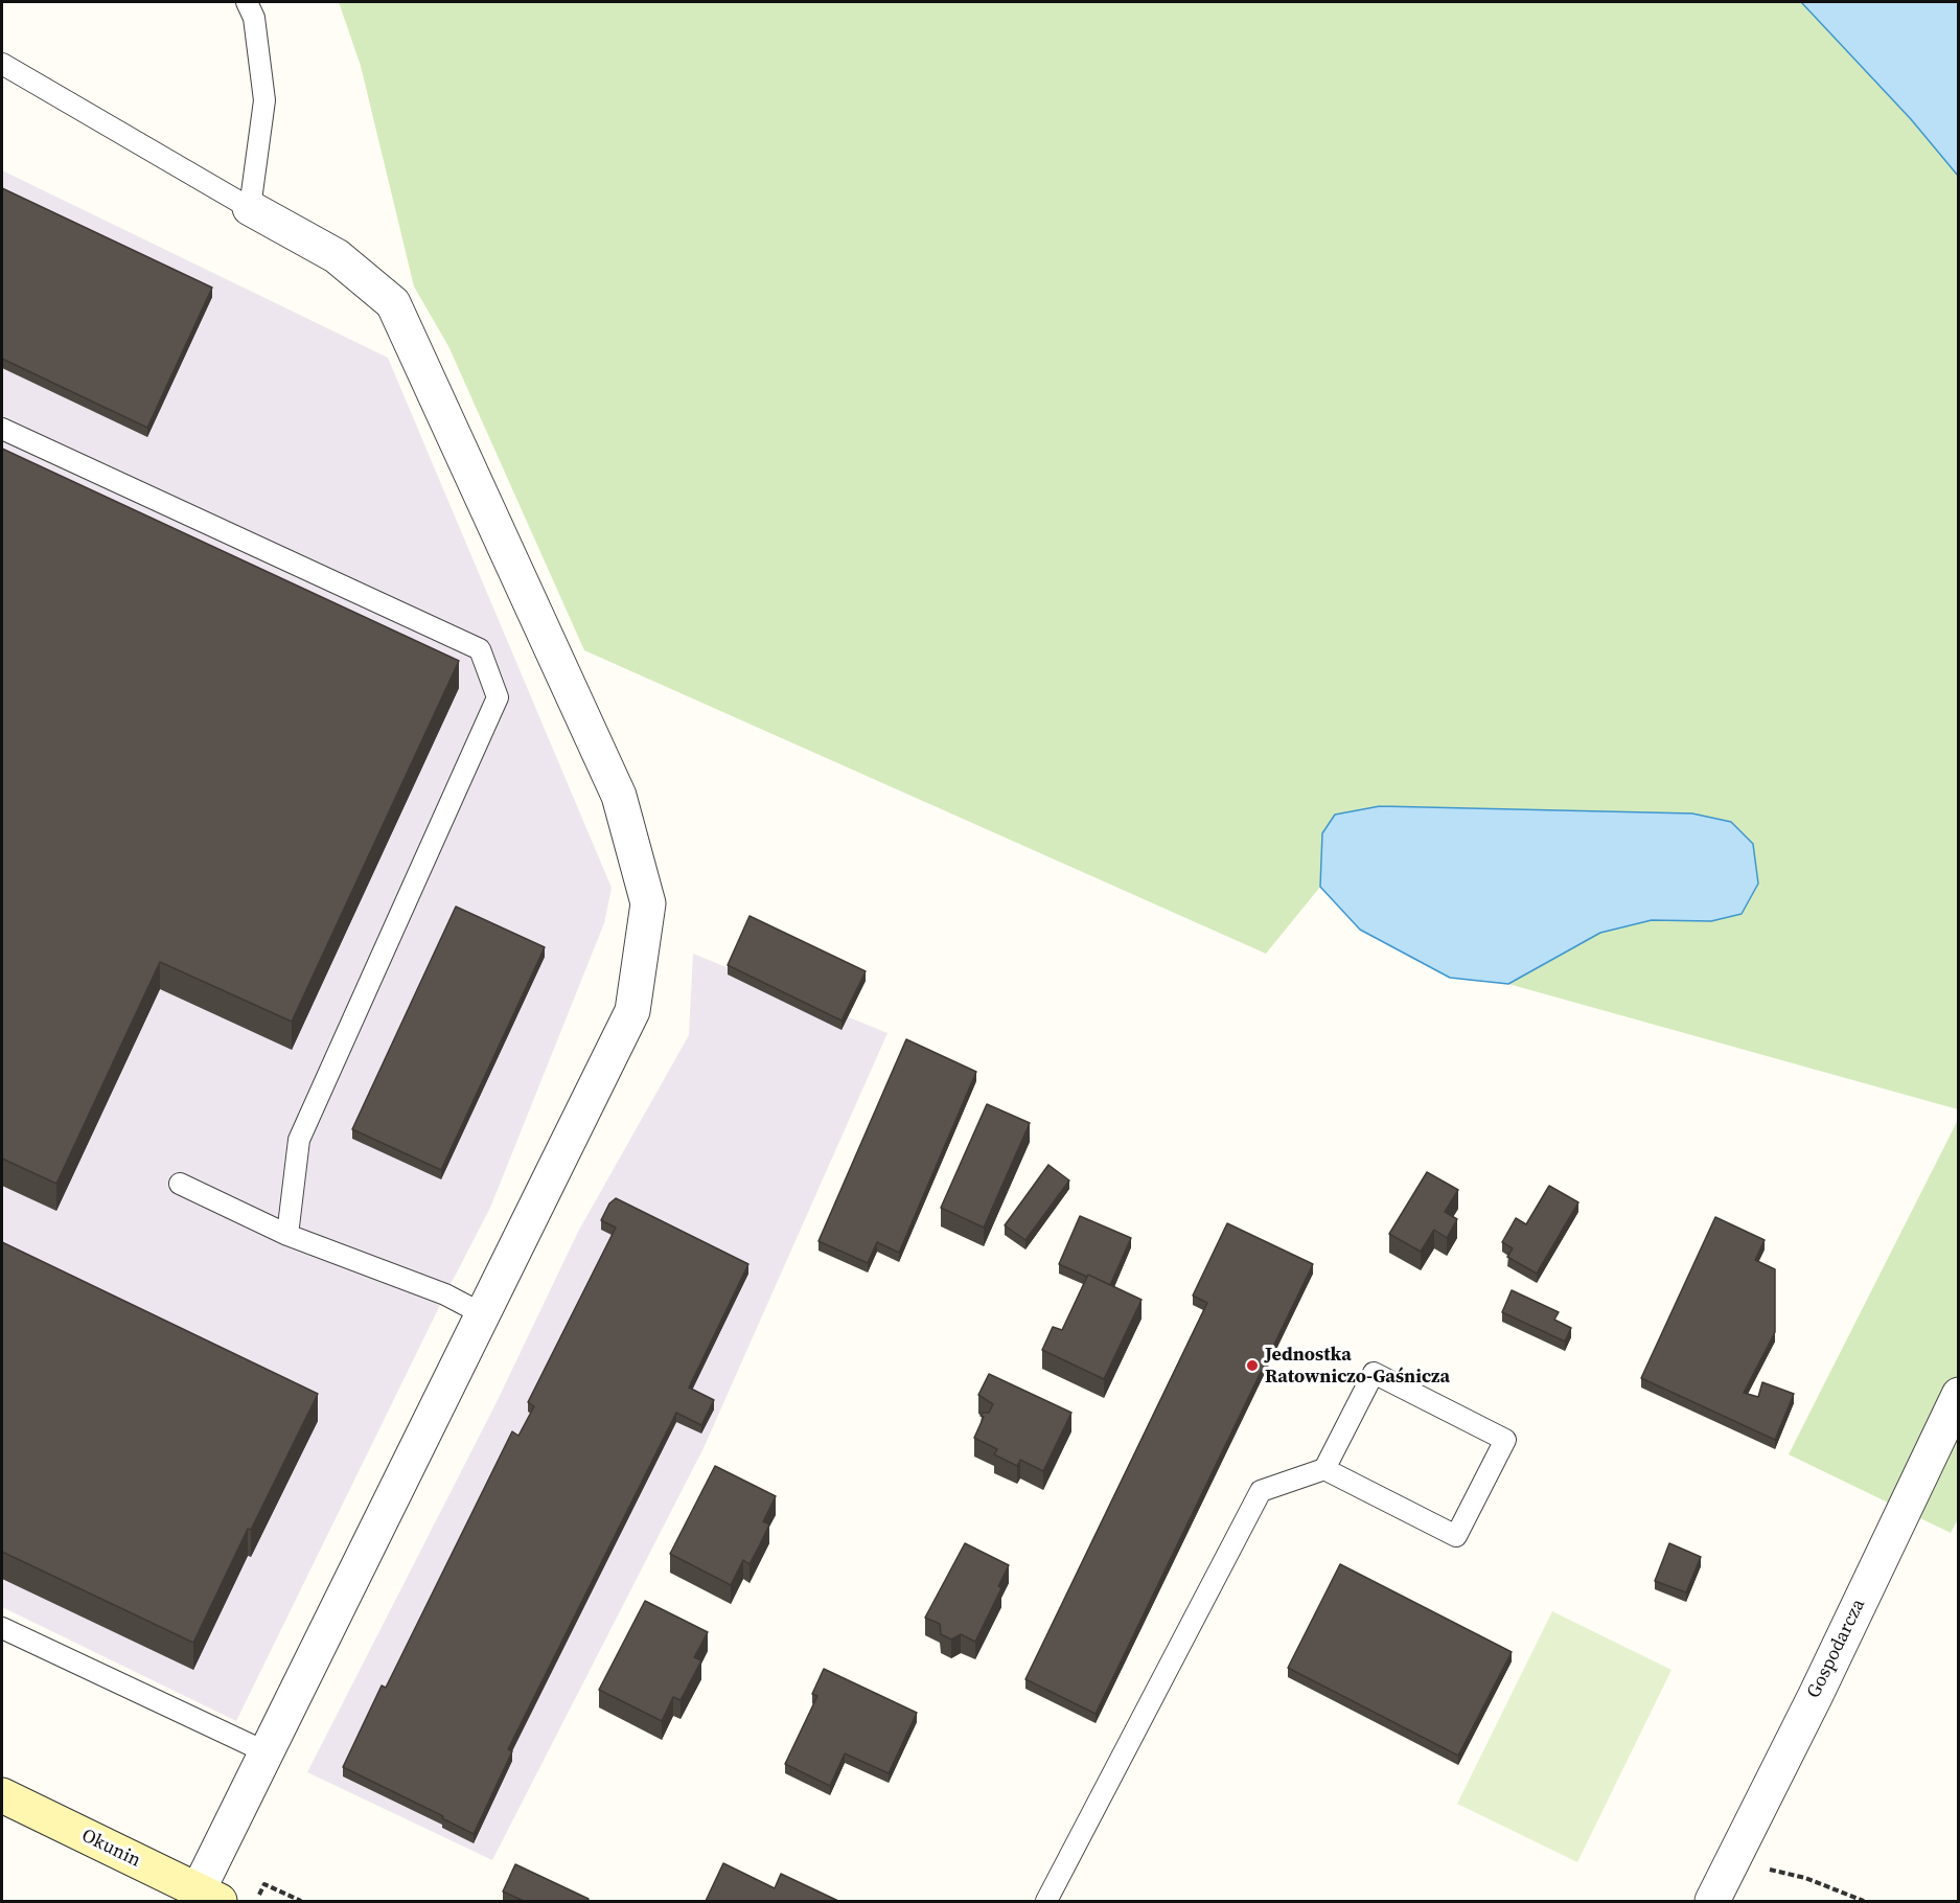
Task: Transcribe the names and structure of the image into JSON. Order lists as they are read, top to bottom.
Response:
{
  "streets": {
    "main road": ["Okunin"],
    "street": ["Gospodarcza"]
  },
  "places": ["Jednostka Ratowniczo-Gaśnicza"]
}
